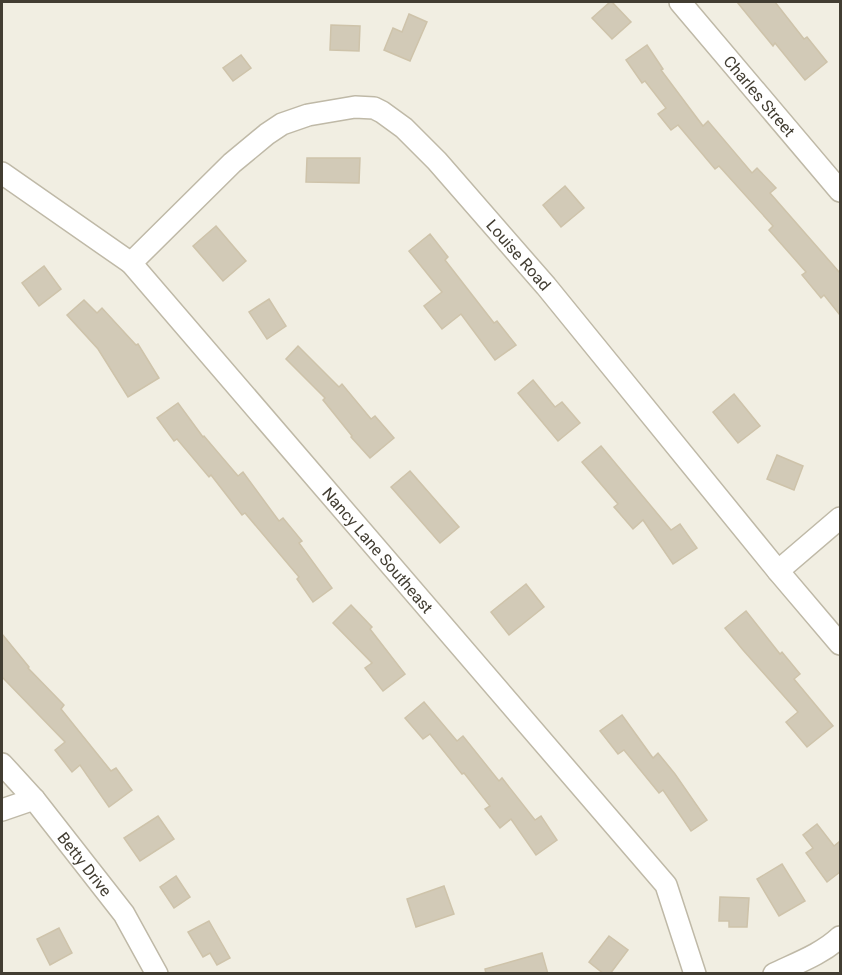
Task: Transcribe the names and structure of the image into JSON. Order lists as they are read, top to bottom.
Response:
{
  "streets": {
    "street": [
      "Charles Street",
      "Louise Road",
      "Nancy Lane Southeast",
      "Betty Drive"
    ]
  },
  "crossings": [
    ["Louise Road", "Nancy Lane Southeast"]
  ]
}
